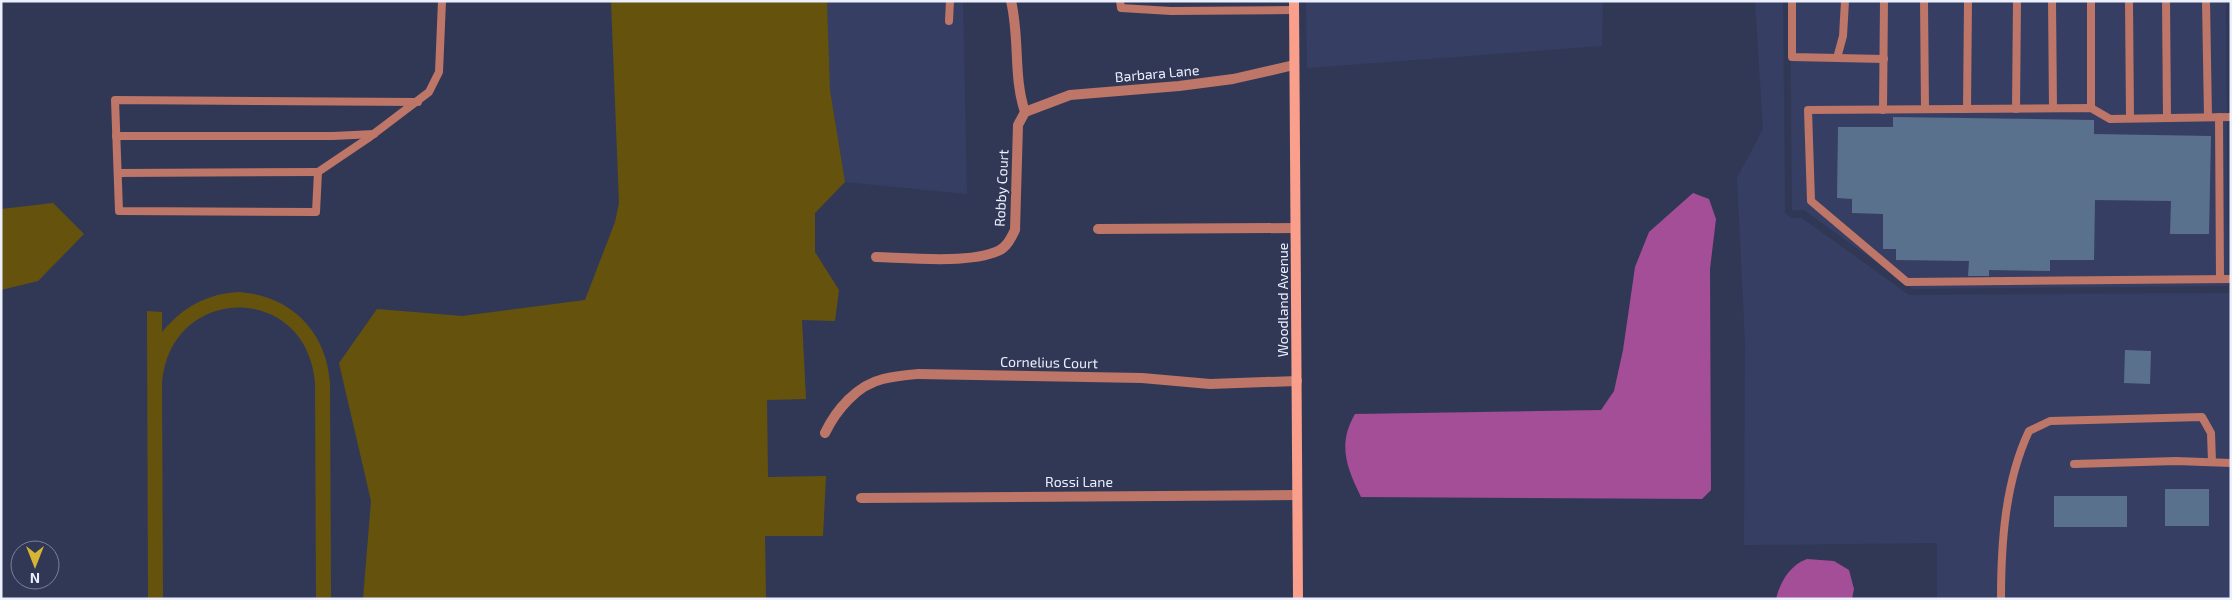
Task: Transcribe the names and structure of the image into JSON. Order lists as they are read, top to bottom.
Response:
{
  "streets": {
    "street": [
      "Barbara Lane",
      "Robby Court",
      "Woodland Avenue",
      "Cornelius Court",
      "Rossi Lane"
    ]
  },
  "crossings": [
    ["Barbara Lane", "Robby Court"],
    ["Barbara Lane", "Woodland Avenue"],
    ["Woodland Avenue", "Cornelius Court"],
    ["Woodland Avenue", "Rossi Lane"]
  ],
  "north": "bottom"
}
